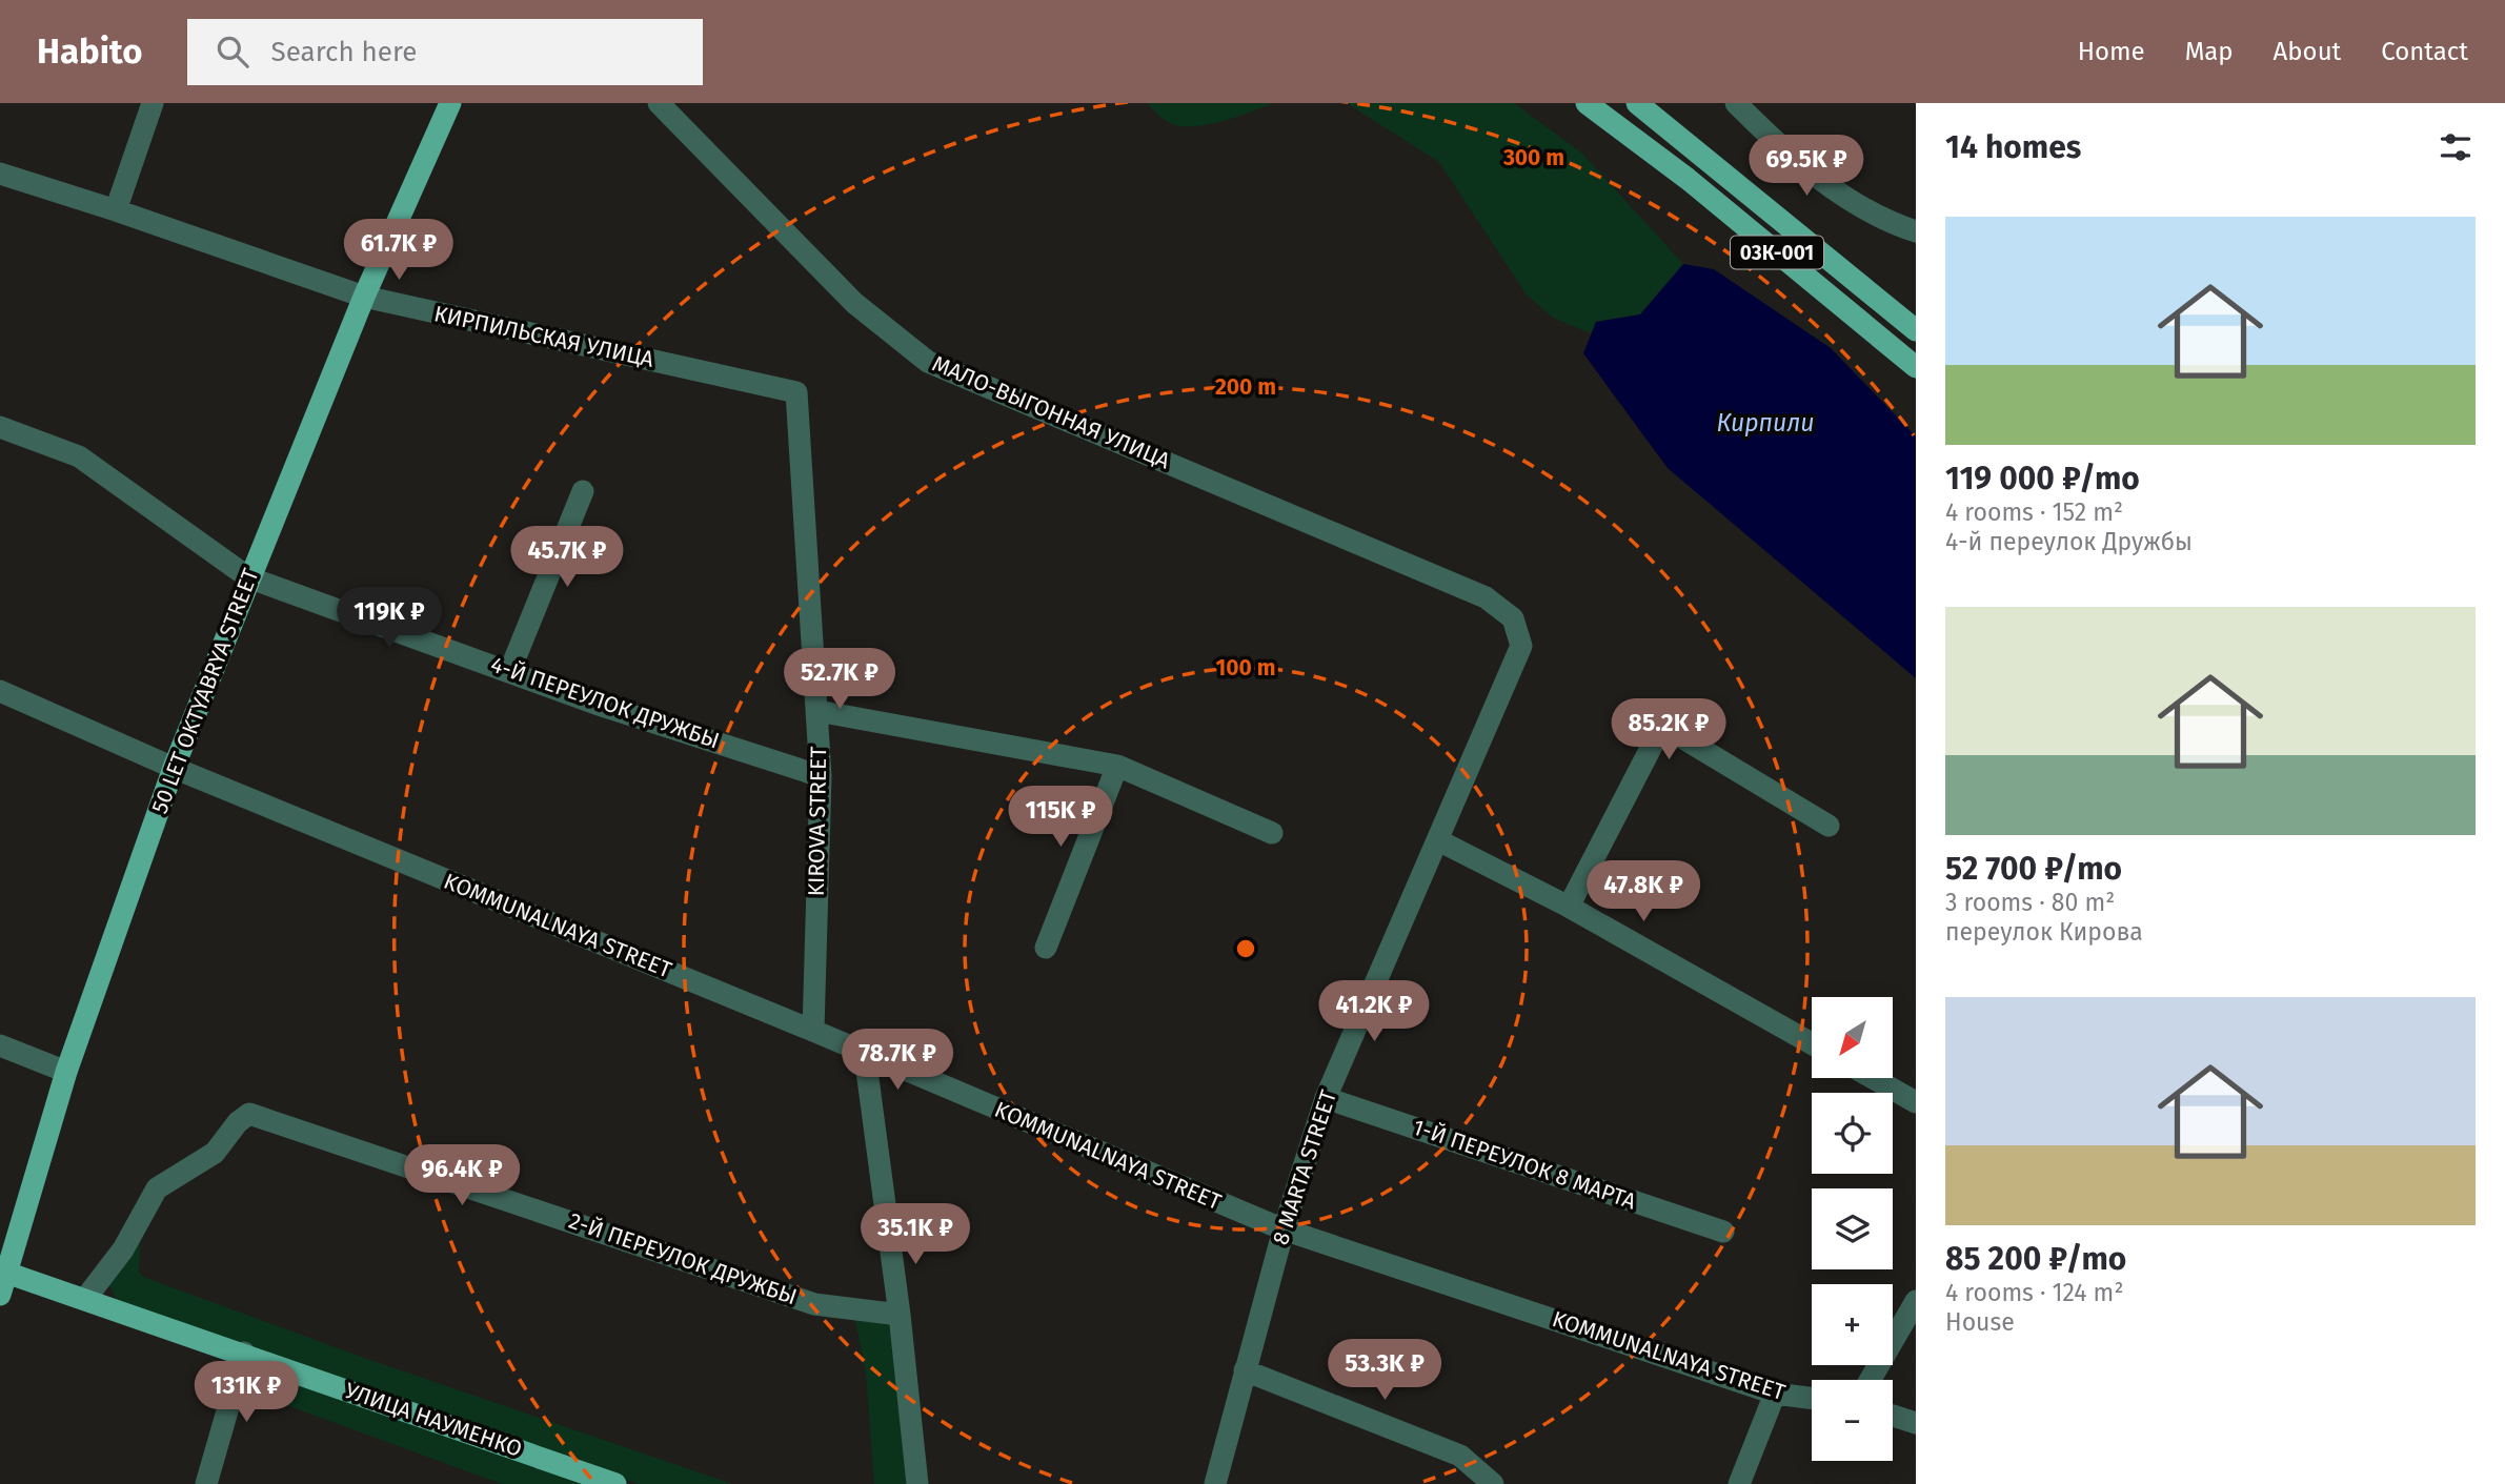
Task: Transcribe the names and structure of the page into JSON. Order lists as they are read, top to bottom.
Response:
{
  "streets": {
    "main road": ["03К-001", "50 LET OKTYABRYA STREET", "УЛИЦА НАУМЕНКО"],
    "street": [
      "КИРПИЛЬСКАЯ УЛИЦА",
      "МАЛО-ВЫГОННАЯ УЛИЦА",
      "4-Й ПЕРЕУЛОК ДРУЖБЫ",
      "KIROVA STREET",
      "KOMMUNALNAYA STREET",
      "1-Й ПЕРЕУЛОК 8 МАРТА",
      "8 MARTA STREET",
      "2-Й ПЕРЕУЛОК ДРУЖБЫ"
    ]
  },
  "crossings": [
    ["КИРПИЛЬСКАЯ УЛИЦА", "50 LET OKTYABRYA STREET"],
    ["КИРПИЛЬСКАЯ УЛИЦА", "KIROVA STREET"],
    ["МАЛО-ВЫГОННАЯ УЛИЦА", "8 MARTA STREET"],
    ["50 LET OKTYABRYA STREET", "4-Й ПЕРЕУЛОК ДРУЖБЫ"],
    ["50 LET OKTYABRYA STREET", "KOMMUNALNAYA STREET"],
    ["50 LET OKTYABRYA STREET", "УЛИЦА НАУМЕНКО"],
    ["4-Й ПЕРЕУЛОК ДРУЖБЫ", "KIROVA STREET"],
    ["KIROVA STREET", "KOMMUNALNAYA STREET"],
    ["KOMMUNALNAYA STREET", "8 MARTA STREET"],
    ["1-Й ПЕРЕУЛОК 8 МАРТА", "8 MARTA STREET"],
    ["2-Й ПЕРЕУЛОК ДРУЖБЫ", "УЛИЦА НАУМЕНКО"]
  ],
  "water": ["Кирпили"],
  "north": "bottom left",
  "page": {
    "header": "Habito",
    "search": "Search here",
    "nav": [
      "Home",
      "Map",
      "About",
      "Contact"
    ],
    "heading": "14 homes",
    "price": [
      "69.5K ₽",
      "61.7K ₽",
      "45.7K ₽",
      "119K ₽",
      "52.7K ₽",
      "85.2K ₽",
      "115K ₽",
      "47.8K ₽",
      "41.2K ₽",
      "78.7K ₽",
      "96.4K ₽",
      "35.1K ₽",
      "53.3K ₽",
      "131K ₽"
    ],
    "list": [
      {
        "name": "119 000 ₽/mo",
        "note": "4 rooms · 152 m² · 4-й переулок Дружбы"
      },
      {
        "name": "52 700 ₽/mo",
        "note": "3 rooms · 80 m² · переулок Кирова"
      },
      {
        "name": "85 200 ₽/mo",
        "note": "4 rooms · 124 m² · House"
      }
    ],
    "map_buttons": ["+", "−"]
  },
  "rings": ["300 m", "200 m", "100 m"]
}
